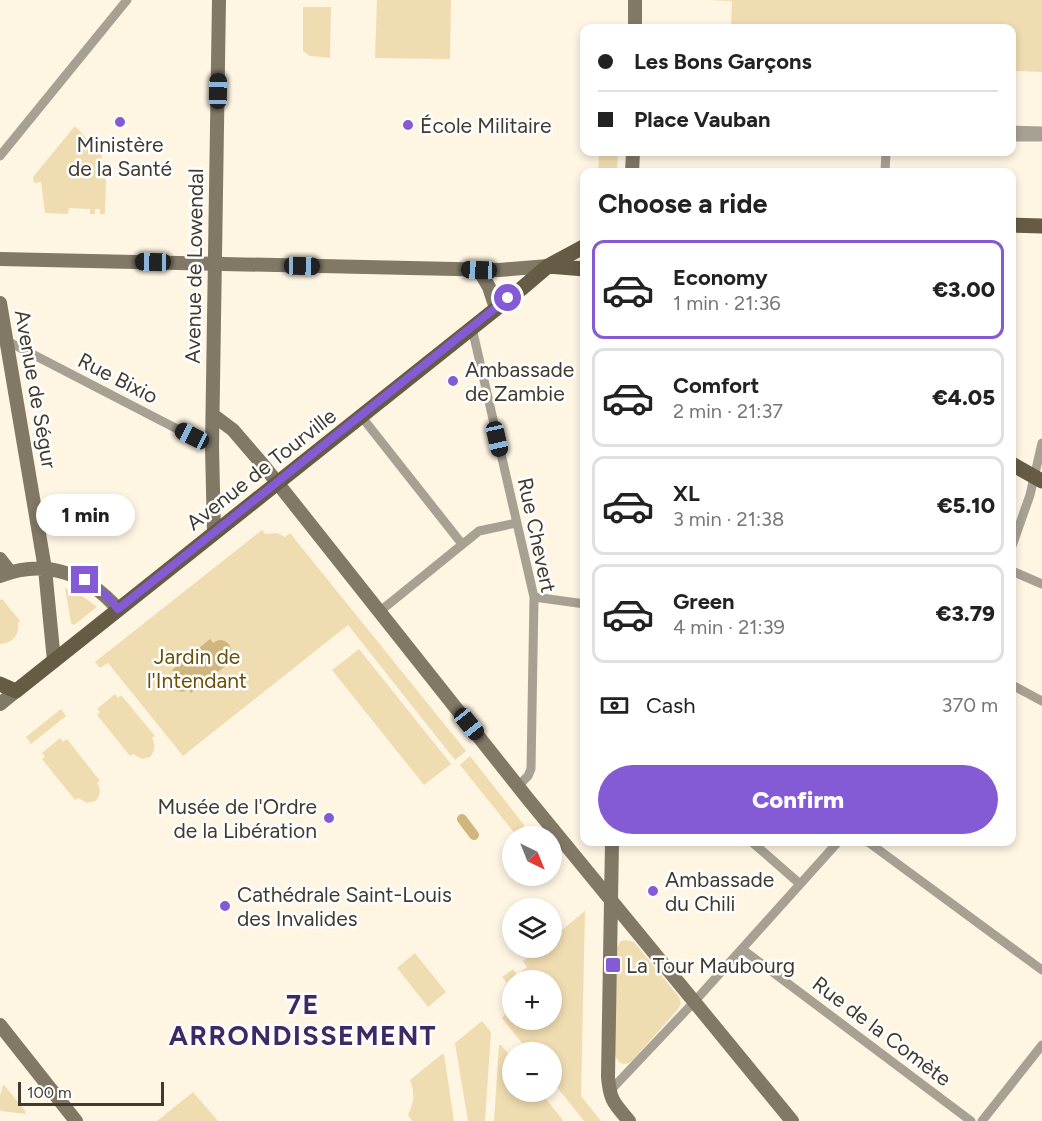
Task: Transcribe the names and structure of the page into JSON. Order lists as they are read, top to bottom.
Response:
{
  "streets": {
    "main road": ["Avenue de Tourville"],
    "street": [
      "Avenue de Lowendal",
      "Rue Bixio",
      "Avenue de Ségur",
      "Rue Chevert",
      "Rue de la Comète"
    ]
  },
  "crossings": [
    ["Avenue de Lowendal", "Rue Bixio"],
    ["Avenue de Lowendal", "Avenue de Tourville"],
    ["Rue Bixio", "Avenue de Ségur"],
    ["Avenue de Ségur", "Avenue de Tourville"],
    ["Avenue de Tourville", "Rue Chevert"]
  ],
  "districts": ["7E ARRONDISSEMENT"],
  "parks": ["Jardin de l'Intendant"],
  "places": {
    "other": [
      "Ministère de la Santé",
      "École Militaire",
      "Ambassade de Zambie",
      "Musée de l'Ordre de la Libération",
      "Ambassade du Chili",
      "Cathédrale Saint-Louis des Invalides"
    ],
    "transit": ["La Tour Maubourg"]
  },
  "scale_bar": "100 m",
  "north": "bottom right",
  "page": {
    "banner": ["Les Bons Garçons", "Place Vauban"],
    "heading": "Choose a ride",
    "list": [
      {
        "name": "Economy",
        "note": "1 min · 21:36",
        "value": "€3.00"
      },
      {
        "name": "Comfort",
        "note": "2 min · 21:37",
        "value": "€4.05"
      },
      {
        "name": "XL",
        "note": "3 min · 21:38",
        "value": "€5.10"
      },
      {
        "name": "Green",
        "note": "4 min · 21:39",
        "value": "€3.79"
      }
    ],
    "bubble": "1 min",
    "pay": ["Cash", "370 m"],
    "buttons": "Confirm",
    "map_buttons": ["+", "−"],
    "scale": "100 m"
  }
}
